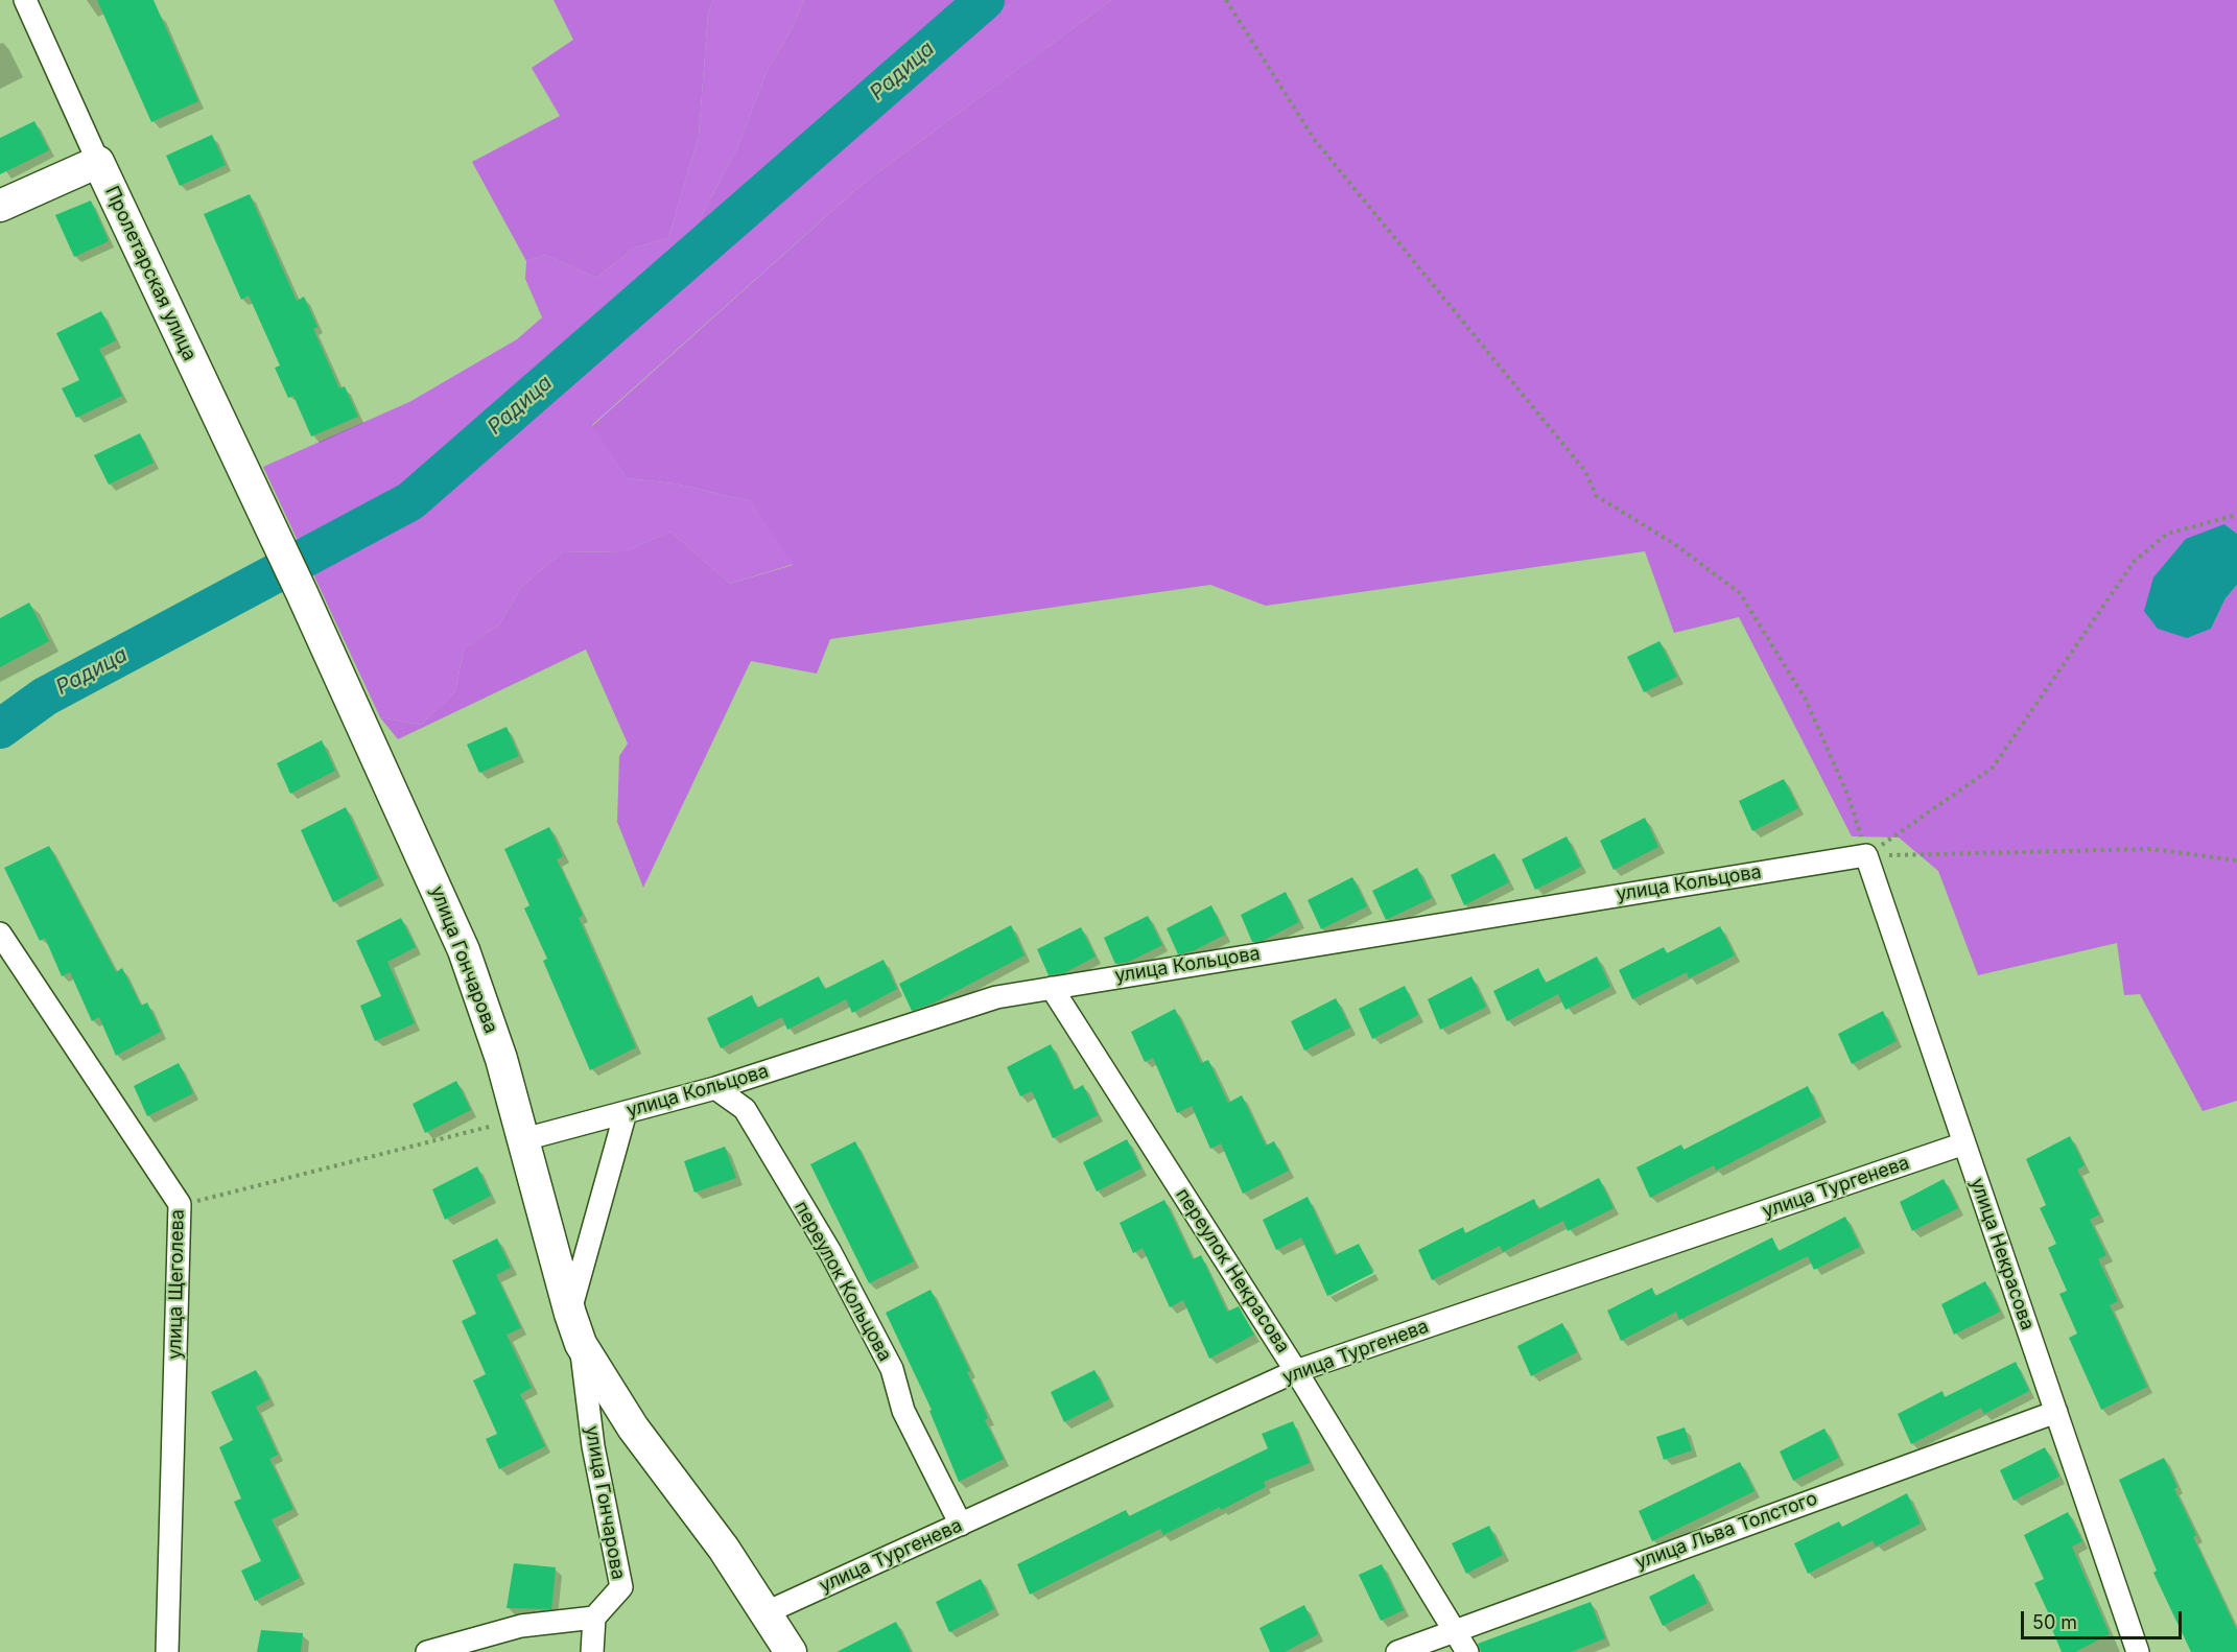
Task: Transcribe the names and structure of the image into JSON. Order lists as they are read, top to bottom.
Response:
{
  "streets": {
    "street": [
      "Пролетарская улица",
      "улица Кольцова",
      "улица Гончарова",
      "улица Тургенева",
      "улица Некрасова",
      "переулок Некрасова",
      "переулок Кольцова",
      "улица Щеголева",
      "улица Льва Толстого"
    ]
  },
  "crossings": [
    ["Пролетарская улица", "улица Гончарова"],
    ["улица Кольцова", "улица Гончарова"],
    ["улица Кольцова", "улица Некрасова"],
    ["улица Кольцова", "переулок Некрасова"],
    ["улица Кольцова", "переулок Кольцова"],
    ["улица Гончарова", "улица Тургенева"],
    ["улица Тургенева", "улица Некрасова"],
    ["улица Тургенева", "переулок Некрасова"],
    ["улица Тургенева", "переулок Кольцова"],
    ["улица Некрасова", "улица Льва Толстого"],
    ["переулок Некрасова", "улица Льва Толстого"]
  ],
  "water": ["Радица"],
  "scale_bar": "50 m"
}
